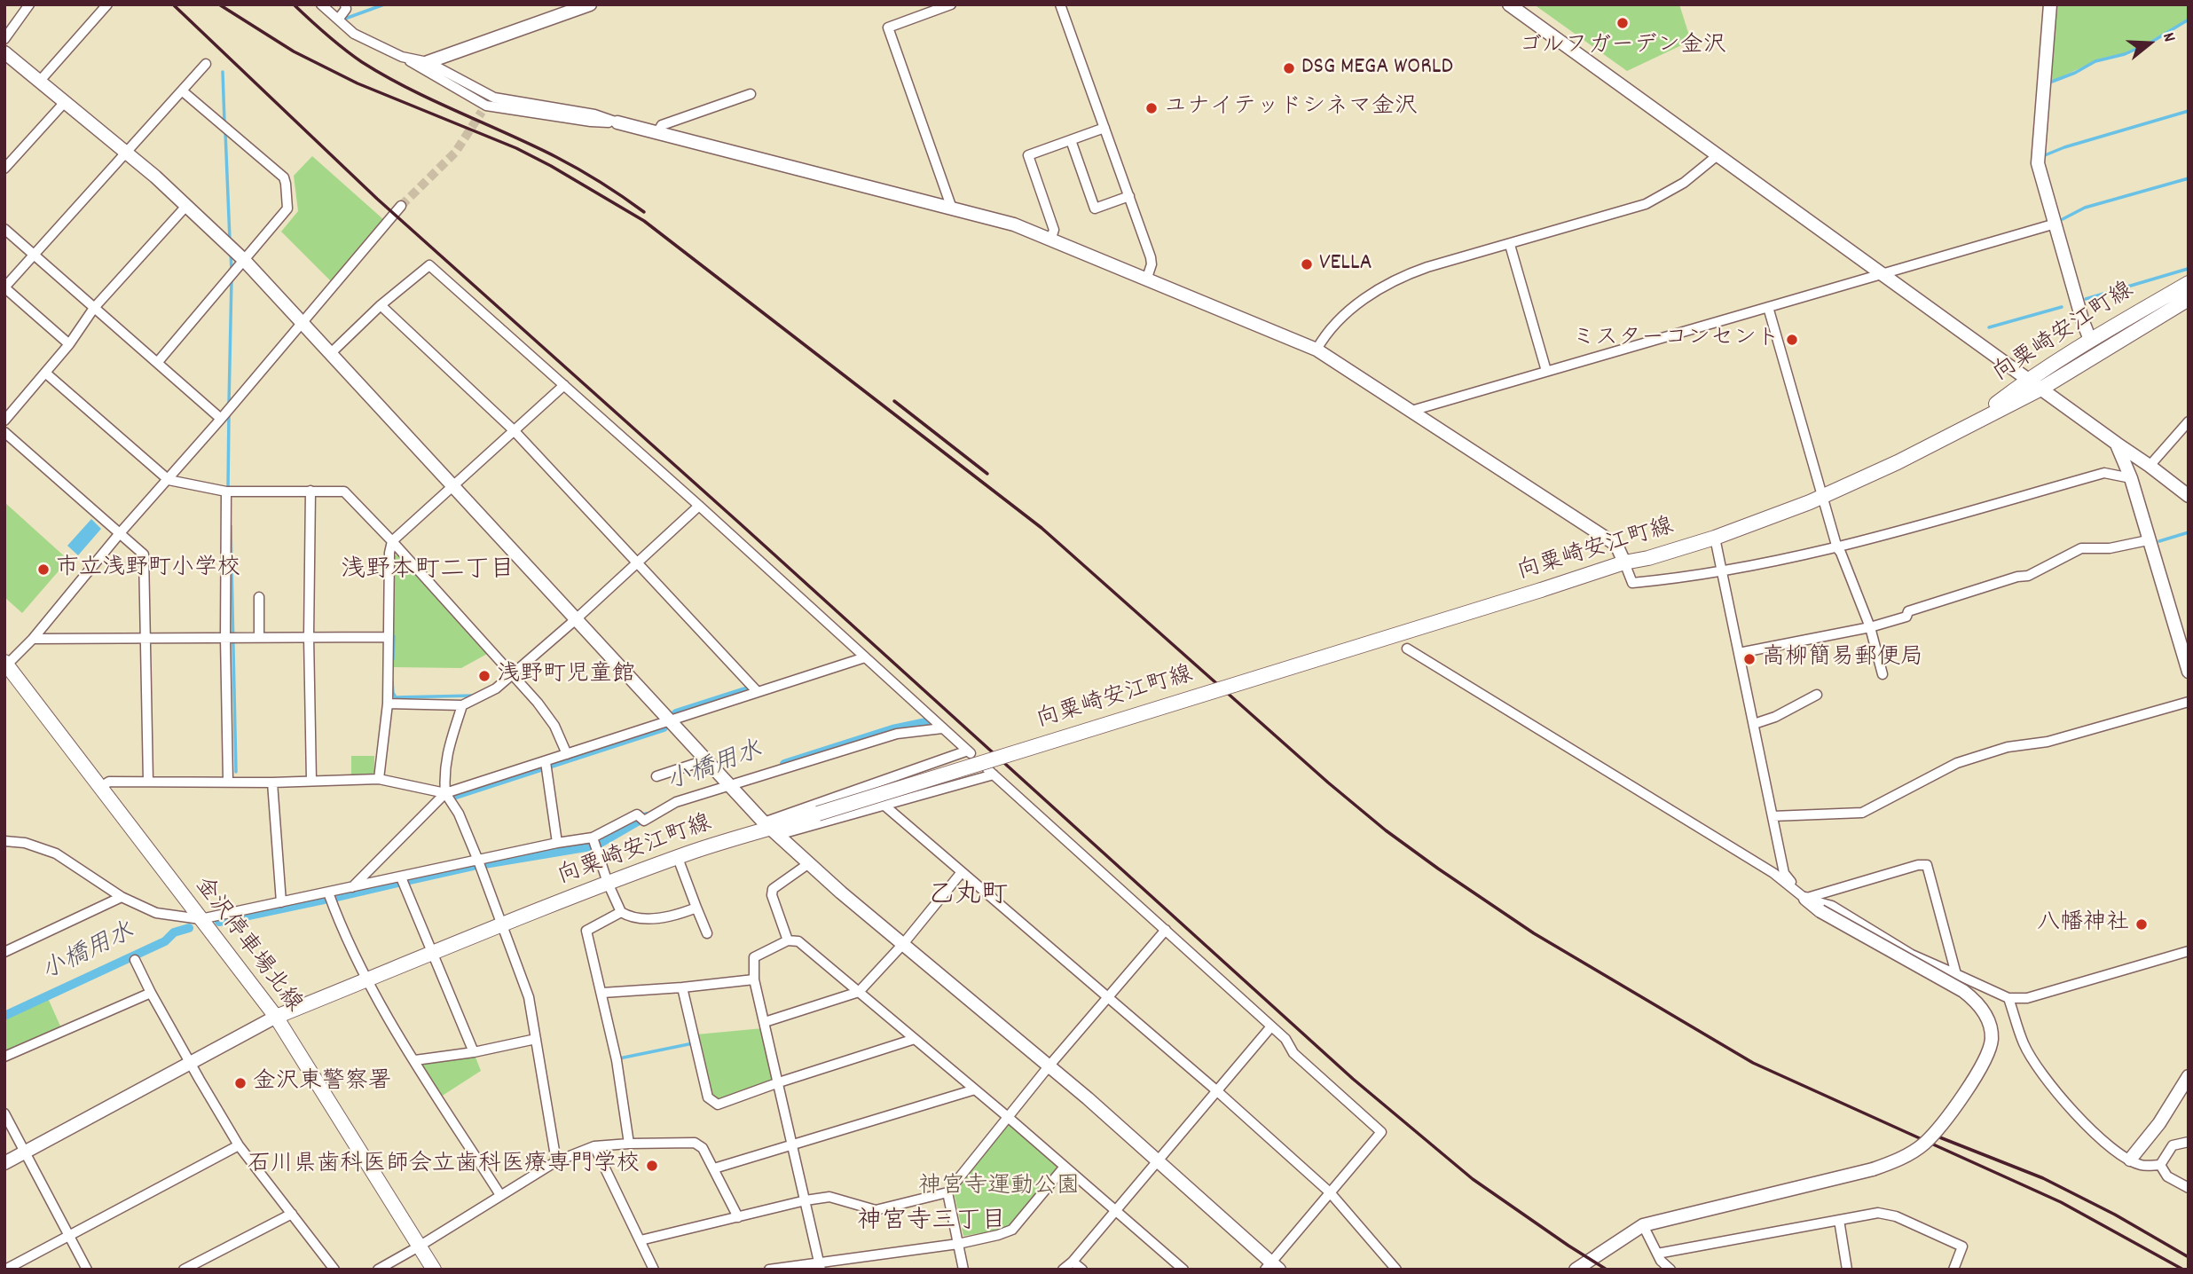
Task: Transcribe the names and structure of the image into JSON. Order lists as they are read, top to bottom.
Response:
{
  "streets": {
    "main road": ["向粟崎安江町線", "金沢停車場北線"]
  },
  "crossings": [
    ["向粟崎安江町線", "金沢停車場北線"]
  ],
  "districts": ["浅野本町二丁目", "乙丸町", "神宮寺三丁目"],
  "water": ["小橋用水"],
  "parks": ["神宮寺運動公園"],
  "places": [
    "ゴルフガーデン金沢",
    "DSG MEGA WORLD",
    "ユナイテッドシネマ金沢",
    "VELLA",
    "ミスターコンセント",
    "市立浅野町小学校",
    "高柳簡易郵便局",
    "浅野町児童館",
    "八幡神社",
    "金沢東警察署",
    "石川県歯科医師会立歯科医療専門学校"
  ],
  "north": "right"
}
